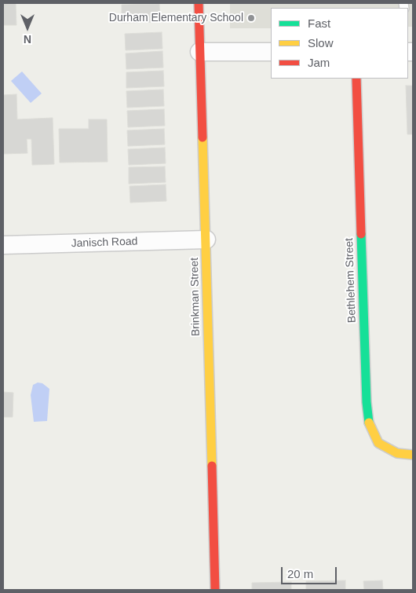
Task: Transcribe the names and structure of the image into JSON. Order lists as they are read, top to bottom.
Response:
{
  "streets": {
    "street": ["Janisch Road", "Bethlehem Street", "Brinkman Street"]
  },
  "crossings": [
    ["Janisch Road", "Brinkman Street"]
  ],
  "places": ["Durham Elementary School"],
  "legend": ["Fast", "Slow", "Jam"],
  "scale_bar": "20 m",
  "north": "bottom"
}
